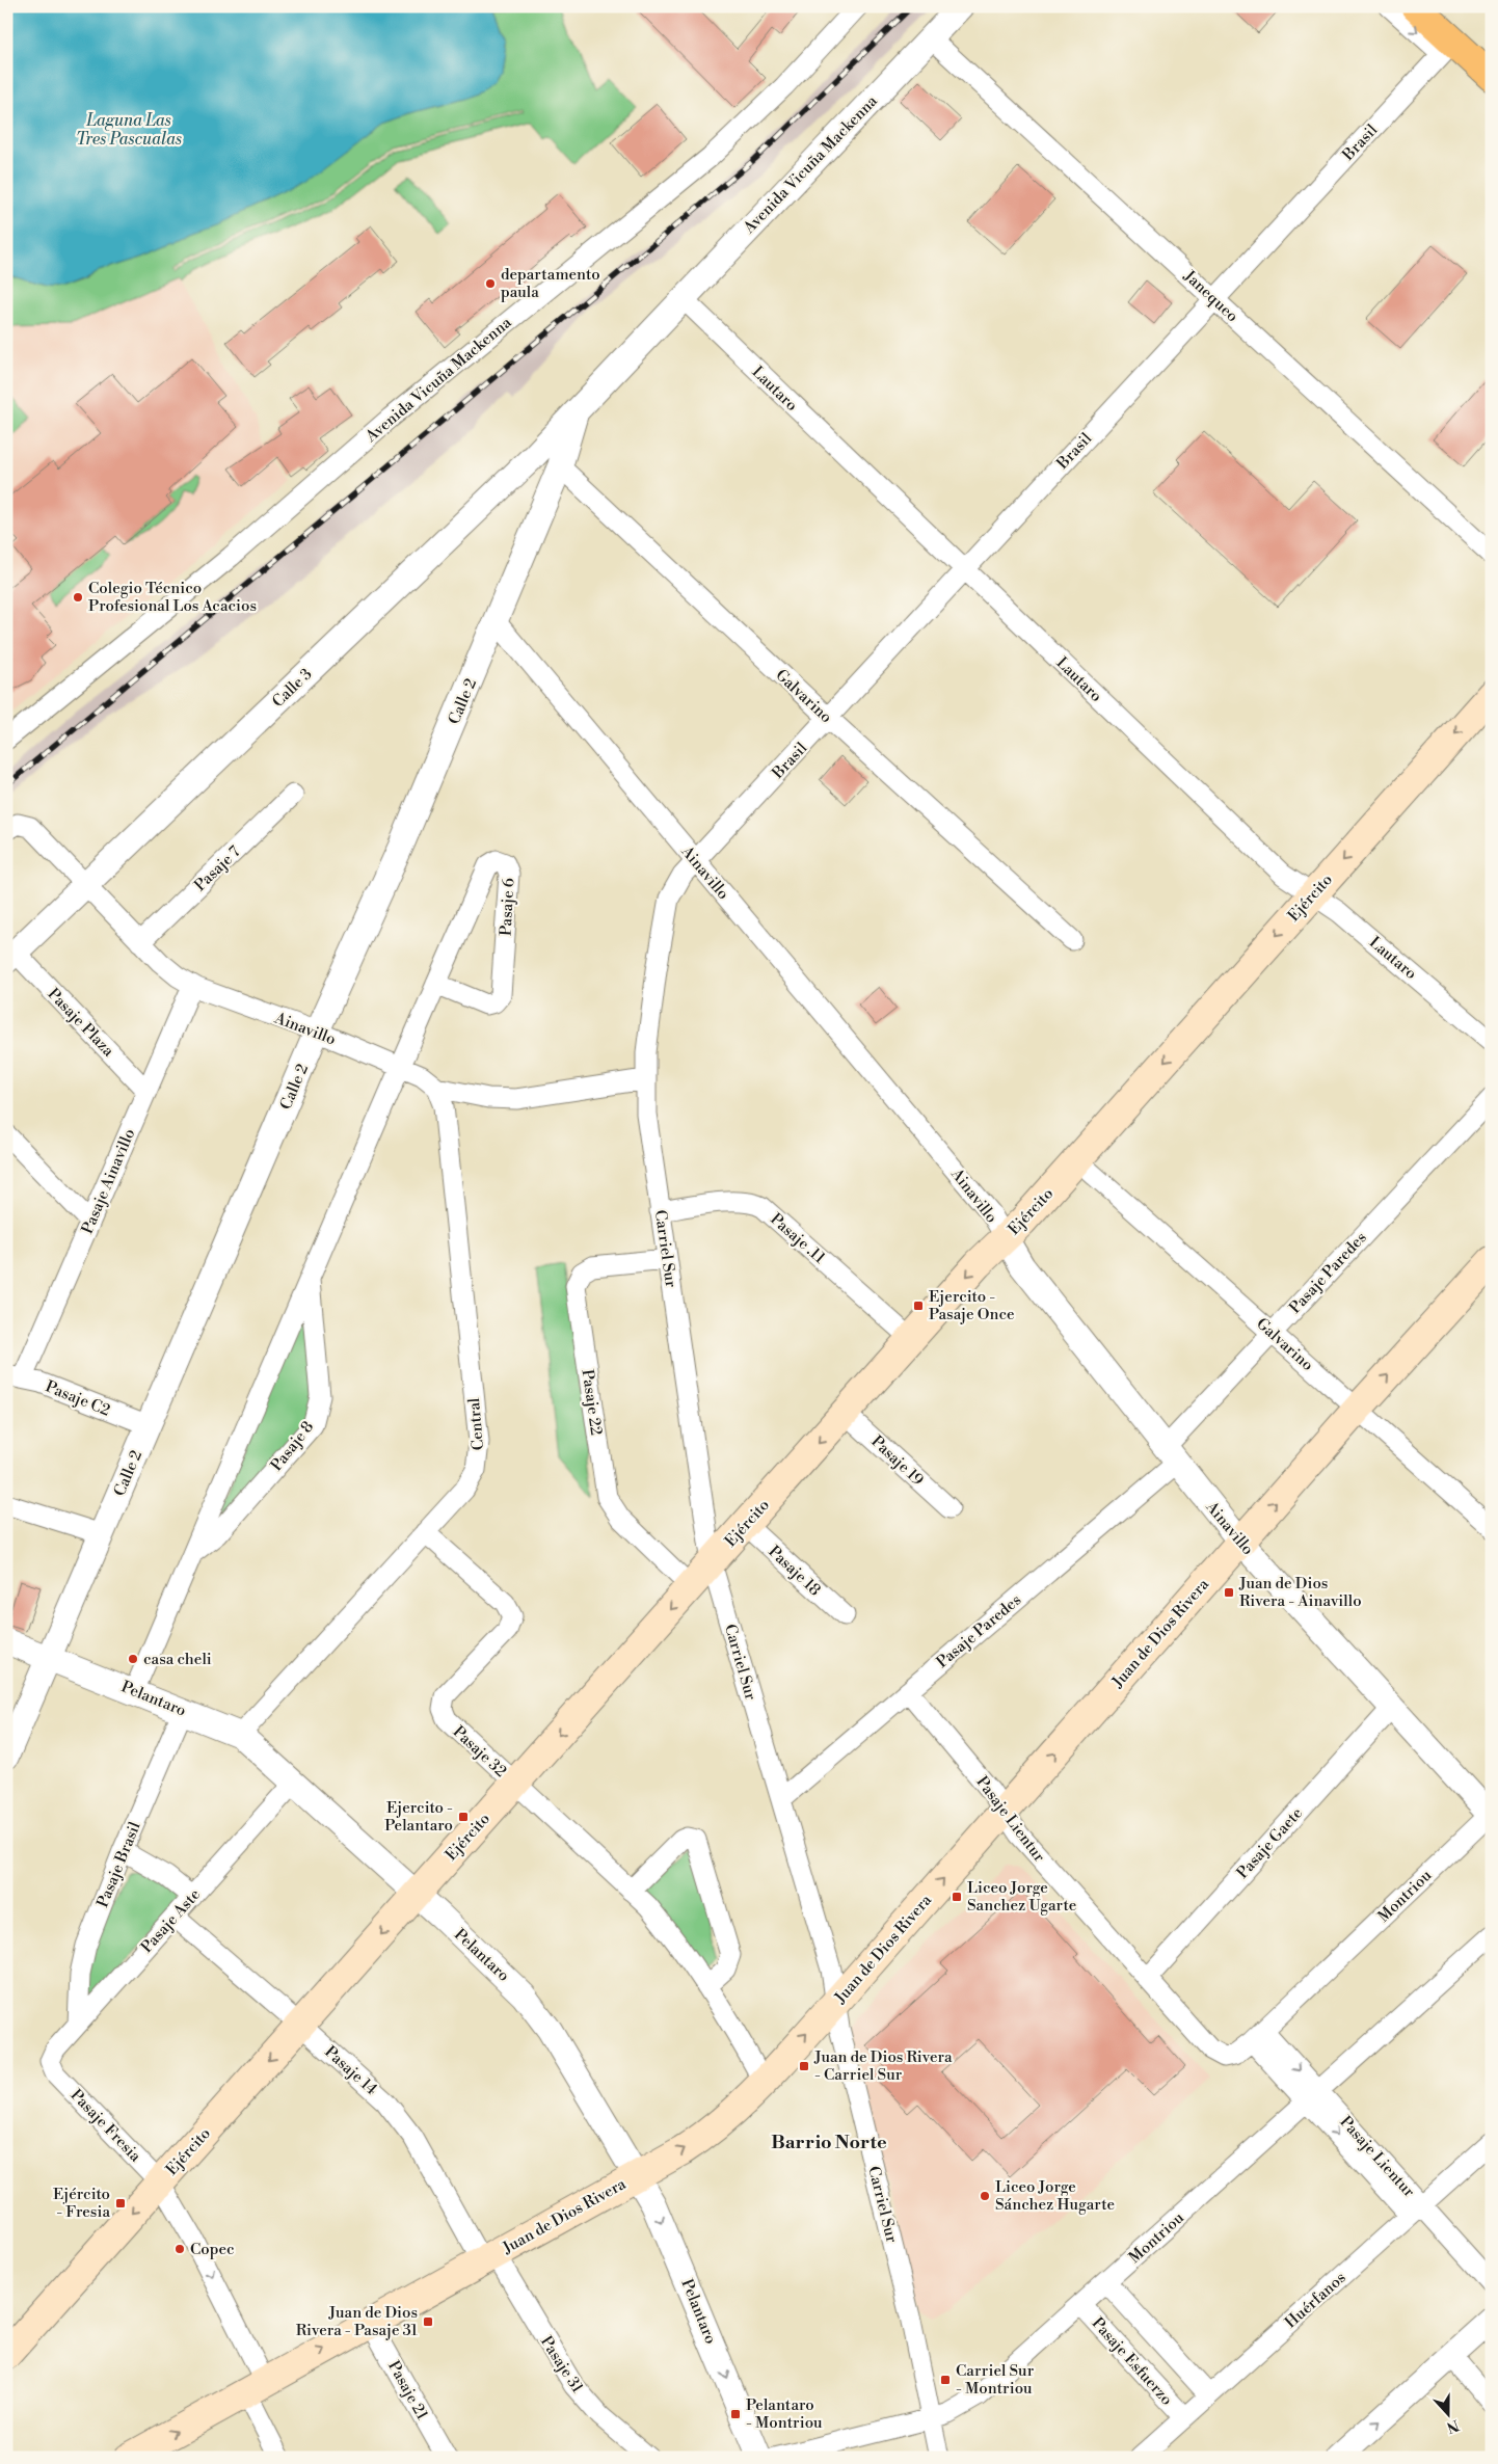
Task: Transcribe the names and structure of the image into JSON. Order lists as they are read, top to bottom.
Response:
{
  "streets": {
    "main road": ["Ejército", "Juan de Dios Rivera"],
    "street": [
      "Brasil",
      "Avenida Vicuña Mackenna",
      "Janequeo",
      "Lautaro",
      "Calle 3",
      "Galvarino",
      "Calle 2",
      "Pasaje 7",
      "Ainavillo",
      "Pasaje 6",
      "Pasaje Plaza",
      "Pasaje Ainavillo",
      "Pasaje .11",
      "Carriel Sur",
      "Pasaje Paredes",
      "Pasaje C2",
      "Pasaje 22",
      "Central",
      "Pasaje 8",
      "Pasaje 19",
      "Pasaje 18",
      "Pelantaro",
      "Pasaje 32",
      "Pasaje Lientur",
      "Pasaje Gaete",
      "Pasaje Brasil",
      "Montriou",
      "Pasaje Aste",
      "Pasaje 14",
      "Pasaje Fresia",
      "Huérfanos",
      "Pasaje Esfuerzo",
      "Pasaje 31",
      "Pasaje 21"
    ]
  },
  "crossings": [
    ["Brasil", "Janequeo"],
    ["Brasil", "Lautaro"],
    ["Brasil", "Galvarino"],
    ["Brasil", "Ainavillo"],
    ["Brasil", "Carriel Sur"],
    ["Avenida Vicuña Mackenna", "Janequeo"],
    ["Avenida Vicuña Mackenna", "Lautaro"],
    ["Avenida Vicuña Mackenna", "Calle 3"],
    ["Avenida Vicuña Mackenna", "Calle 2"],
    ["Lautaro", "Ejército"],
    ["Calle 3", "Galvarino"],
    ["Calle 3", "Calle 2"],
    ["Calle 3", "Ainavillo"],
    ["Calle 3", "Pasaje Plaza"],
    ["Galvarino", "Calle 2"],
    ["Galvarino", "Ejército"],
    ["Galvarino", "Pasaje Paredes"],
    ["Galvarino", "Juan de Dios Rivera"],
    ["Calle 2", "Ainavillo"],
    ["Calle 2", "Pasaje C2"],
    ["Calle 2", "Pelantaro"],
    ["Pasaje 7", "Ainavillo"],
    ["Ainavillo", "Ejército"],
    ["Ainavillo", "Pasaje 6"],
    ["Ainavillo", "Pasaje Ainavillo"],
    ["Ainavillo", "Carriel Sur"],
    ["Ainavillo", "Pasaje Paredes"],
    ["Ainavillo", "Central"],
    ["Ainavillo", "Pasaje 8"],
    ["Ainavillo", "Juan de Dios Rivera"],
    ["Ainavillo", "Pasaje Gaete"],
    ["Ainavillo", "Montriou"],
    ["Ejército", "Pasaje .11"],
    ["Ejército", "Carriel Sur"],
    ["Ejército", "Pasaje 22"],
    ["Ejército", "Pasaje 19"],
    ["Ejército", "Pasaje 18"],
    ["Ejército", "Pelantaro"],
    ["Ejército", "Pasaje 32"],
    ["Ejército", "Pasaje 14"],
    ["Ejército", "Pasaje Fresia"],
    ["Pasaje 6", "Pasaje 8"],
    ["Pasaje Plaza", "Pasaje Ainavillo"],
    ["Pasaje Ainavillo", "Pasaje C2"],
    ["Pasaje .11", "Carriel Sur"],
    ["Carriel Sur", "Pasaje Paredes"],
    ["Carriel Sur", "Pasaje 22"],
    ["Carriel Sur", "Juan de Dios Rivera"],
    ["Carriel Sur", "Montriou"],
    ["Pasaje Paredes", "Pasaje Lientur"],
    ["Central", "Pelantaro"],
    ["Central", "Pasaje 32"],
    ["Pasaje 8", "Pelantaro"],
    ["Juan de Dios Rivera", "Pelantaro"],
    ["Juan de Dios Rivera", "Pasaje 32"],
    ["Juan de Dios Rivera", "Pasaje Lientur"],
    ["Juan de Dios Rivera", "Pasaje 14"],
    ["Juan de Dios Rivera", "Pasaje Fresia"],
    ["Juan de Dios Rivera", "Pasaje 31"],
    ["Juan de Dios Rivera", "Pasaje 21"],
    ["Pelantaro", "Pasaje Brasil"],
    ["Pelantaro", "Pasaje Aste"],
    ["Pasaje Lientur", "Pasaje Gaete"],
    ["Pasaje Lientur", "Montriou"],
    ["Pasaje Lientur", "Huérfanos"],
    ["Pasaje Brasil", "Pasaje Aste"],
    ["Montriou", "Pasaje Esfuerzo"],
    ["Pasaje Aste", "Pasaje 14"],
    ["Pasaje Aste", "Pasaje Fresia"],
    ["Pasaje 14", "Pasaje 31"],
    ["Huérfanos", "Pasaje Esfuerzo"]
  ],
  "one_way": ["Ejército", "Juan de Dios Rivera", "Pasaje Fresia"],
  "districts": ["Barrio Norte"],
  "water": ["Laguna Las Tres Pascualas"],
  "places": {
    "other": [
      "departamento paula",
      "Colegio Técnico Profesional Los Acacios",
      "casa cheli",
      "Liceo Jorge Sánchez Hugarte",
      "Copec"
    ],
    "transit": [
      "Ejercito - Pasaje Once",
      "Juan de Dios Rivera - Ainavillo",
      "Ejercito - Pelantaro",
      "Liceo Jorge Sanchez Ugarte",
      "Juan de Dios Rivera - Carriel Sur",
      "Ejército - Fresia",
      "Juan de Dios Rivera - Pasaje 31",
      "Carriel Sur - Montriou",
      "Pelantaro - Montriou"
    ]
  },
  "north": "bottom"
}
